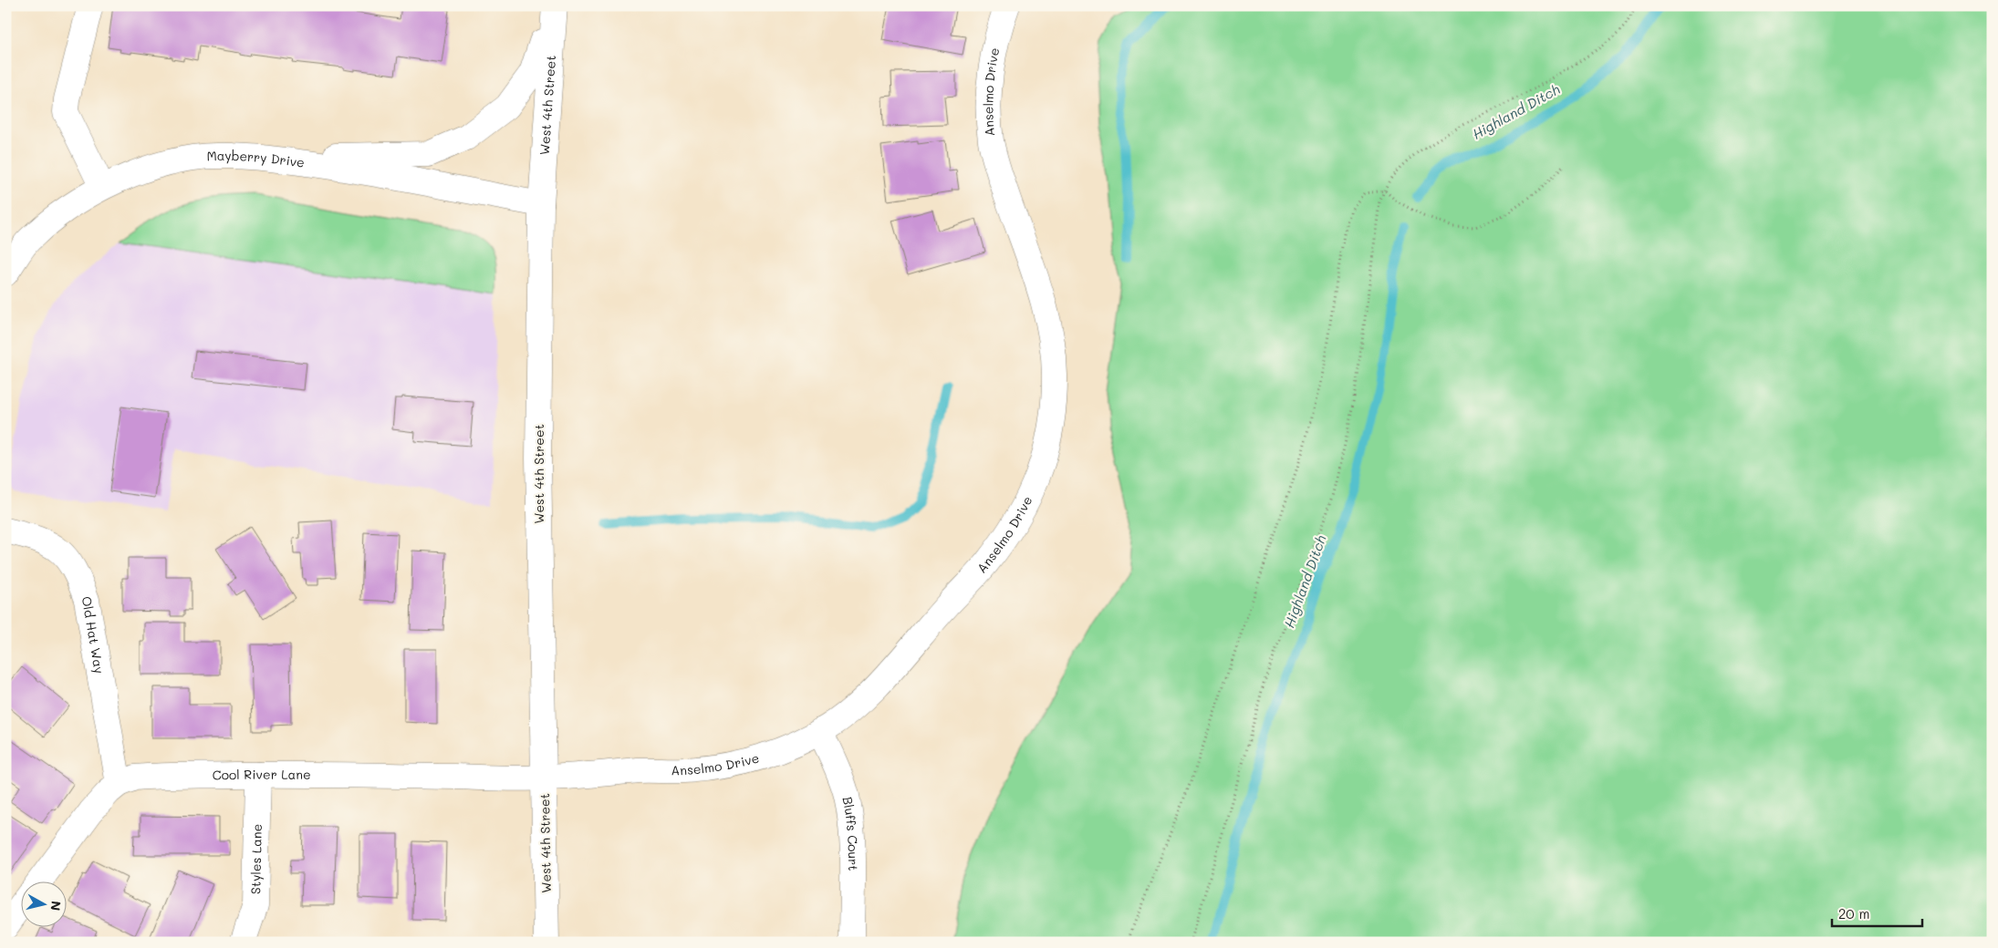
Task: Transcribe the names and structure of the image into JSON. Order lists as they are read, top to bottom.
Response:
{
  "streets": {
    "street": [
      "Anselmo Drive",
      "West 4th Street",
      "Mayberry Drive",
      "Old Hat Way",
      "Cool River Lane",
      "Bluffs Court",
      "Styles Lane"
    ]
  },
  "crossings": [
    ["Anselmo Drive", "West 4th Street"],
    ["Anselmo Drive", "Cool River Lane"],
    ["Anselmo Drive", "Bluffs Court"],
    ["West 4th Street", "Mayberry Drive"],
    ["West 4th Street", "Cool River Lane"],
    ["Old Hat Way", "Cool River Lane"],
    ["Cool River Lane", "Styles Lane"]
  ],
  "water": ["Highland Ditch"],
  "scale_bar": "20 m",
  "north": "right"
}
